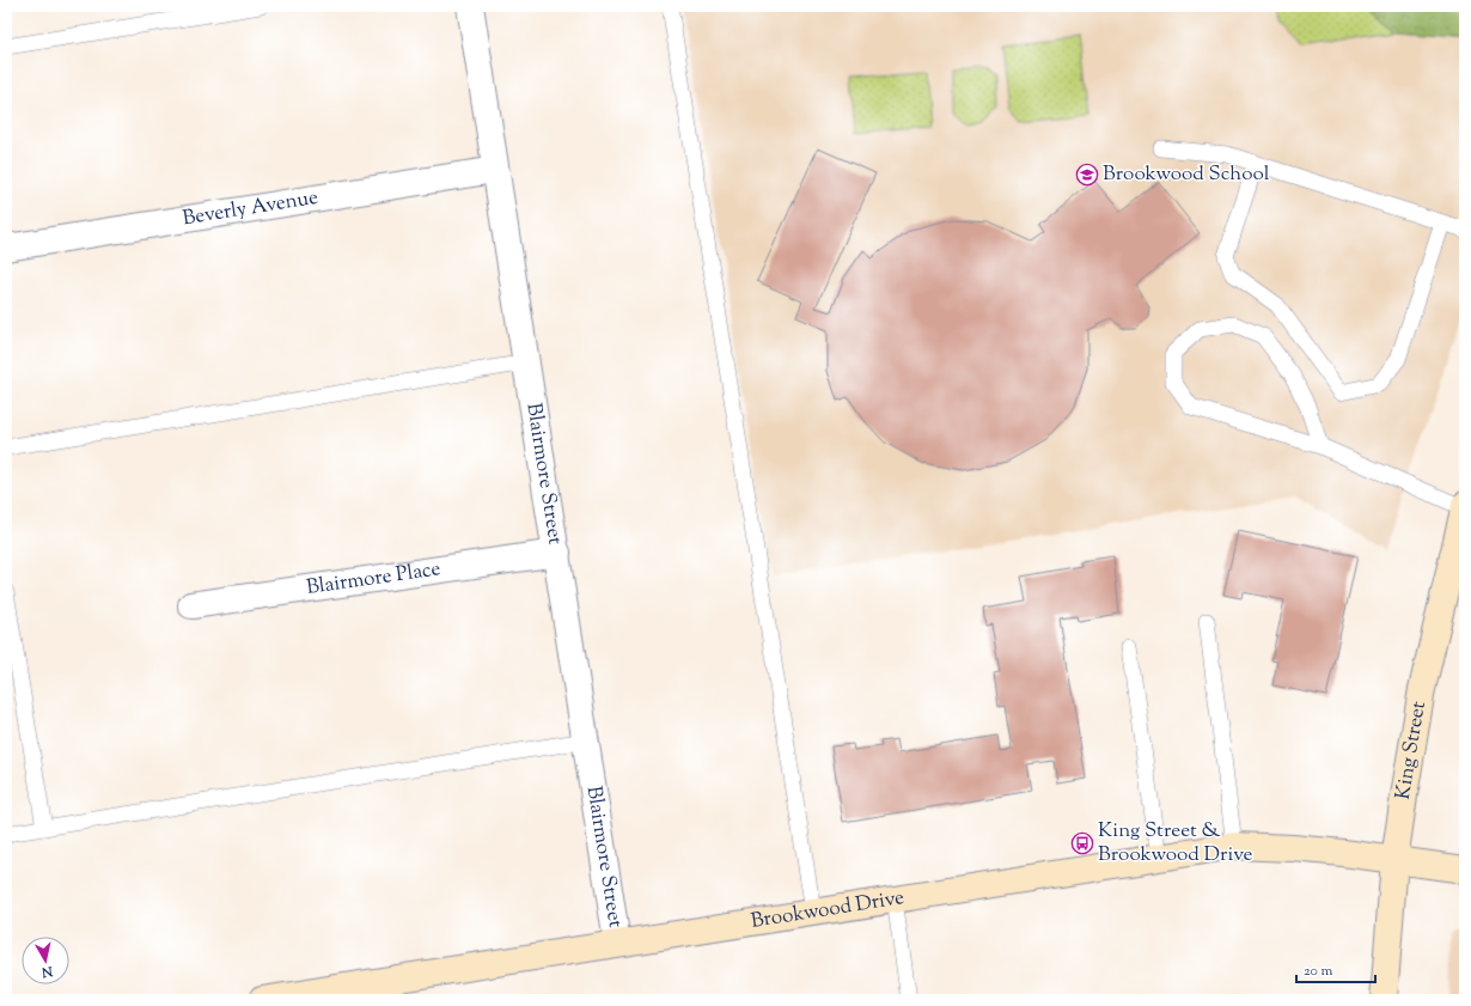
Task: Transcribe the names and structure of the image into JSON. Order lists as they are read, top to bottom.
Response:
{
  "streets": {
    "street": [
      "Beverly Avenue",
      "Blairmore Street",
      "Blairmore Place",
      "King Street",
      "Brookwood Drive"
    ]
  },
  "crossings": [
    ["Beverly Avenue", "Blairmore Street"],
    ["Blairmore Street", "Blairmore Place"],
    ["Blairmore Street", "Brookwood Drive"],
    ["King Street", "Brookwood Drive"]
  ],
  "places": {
    "school or university": ["Brookwood School"],
    "bus stop": ["King Street & Brookwood Drive"]
  },
  "scale_bar": "20 m",
  "north": "bottom"
}
